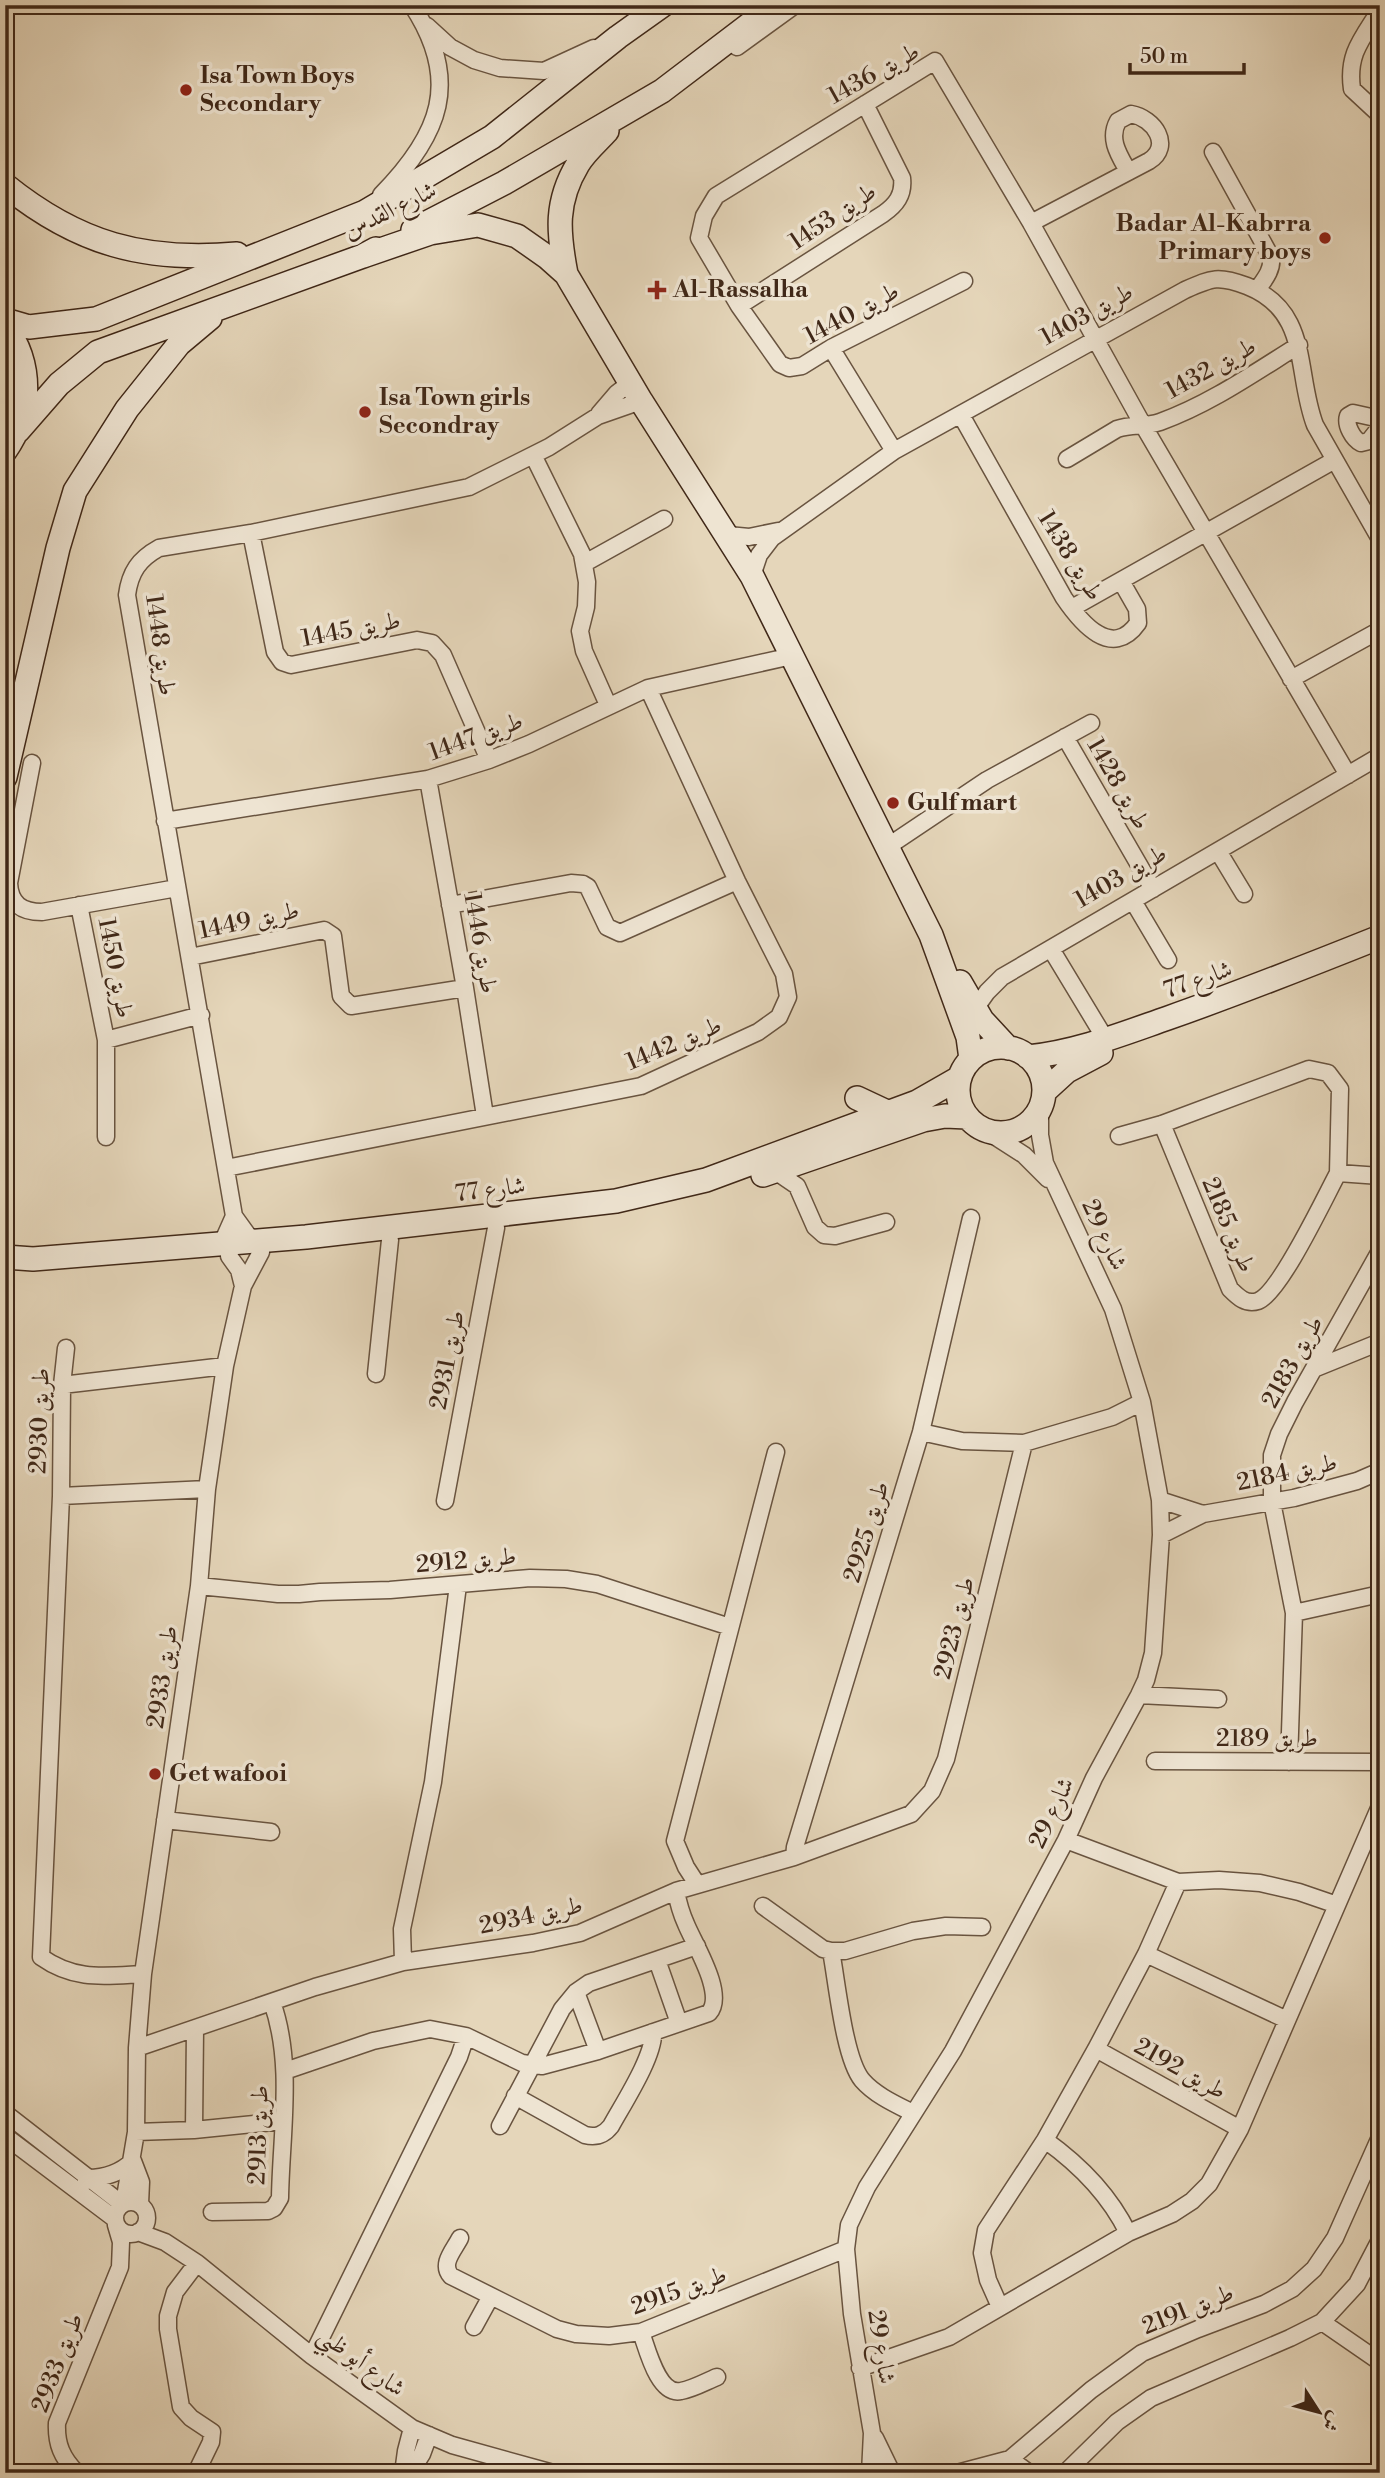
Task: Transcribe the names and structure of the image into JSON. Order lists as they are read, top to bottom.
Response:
{
  "streets": {
    "street": [
      "طريق 1436",
      "شارع القدس",
      "طريق 1453",
      "طريق 1440",
      "طريق 1403",
      "طريق 1432",
      "طريق 1438",
      "طريق 1445",
      "طريق 1448",
      "طريق 1447",
      "طريق 1428",
      "طريق 1449",
      "طريق 1446",
      "طريق 1450",
      "شارع 77",
      "طريق 1442",
      "طريق 2185",
      "شارع 29",
      "طريق 2931",
      "طريق 2183",
      "طريق 2930",
      "طريق 2184",
      "طريق 2925",
      "طريق 2912",
      "طريق 2923",
      "طريق 2933",
      "طريق 2189",
      "طريق 2934",
      "طريق 2192",
      "طريق 2913",
      "طريق 2915",
      "طريق 2191",
      "شارع أبو ظبي"
    ]
  },
  "crossings": [
    ["طريق 1436", "طريق 1453"],
    ["طريق 1436", "طريق 1440"],
    ["طريق 1436", "طريق 1403"],
    ["طريق 1436", "طريق 1432"],
    ["طريق 1453", "طريق 1440"],
    ["طريق 1403", "طريق 1432"],
    ["طريق 1403", "طريق 1438"],
    ["طريق 1403", "طريق 1428"],
    ["طريق 1445", "طريق 1448"],
    ["طريق 1445", "طريق 1447"],
    ["طريق 1448", "طريق 1447"],
    ["طريق 1448", "طريق 1449"],
    ["طريق 1448", "طريق 1450"],
    ["طريق 1448", "شارع 77"],
    ["طريق 1448", "طريق 1442"],
    ["طريق 1448", "طريق 2933"],
    ["طريق 1447", "طريق 1446"],
    ["طريق 1447", "طريق 1442"],
    ["طريق 1449", "طريق 1446"],
    ["طريق 1446", "طريق 1442"],
    ["شارع 77", "شارع 29"],
    ["شارع 77", "طريق 2931"],
    ["شارع 77", "طريق 2933"],
    ["شارع 29", "طريق 2184"],
    ["شارع 29", "طريق 2192"],
    ["شارع 29", "طريق 2915"],
    ["طريق 2183", "طريق 2184"],
    ["طريق 2183", "طريق 2189"],
    ["طريق 2930", "طريق 2933"],
    ["طريق 2925", "طريق 2934"],
    ["طريق 2912", "طريق 2933"],
    ["طريق 2923", "طريق 2934"],
    ["طريق 2933", "طريق 2934"],
    ["طريق 2933", "شارع أبو ظبي"],
    ["طريق 2934", "طريق 2913"]
  ],
  "places": {
    "other": [
      "Isa Town Boys Secondary",
      "Badar Al-Kabrra Primary boys",
      "Isa Town girls Secondray",
      "Gulf mart",
      "Get wafooi"
    ],
    "health": ["Al-Rassalha"]
  },
  "scale_bar": "50 m",
  "north": "bottom right"
}
